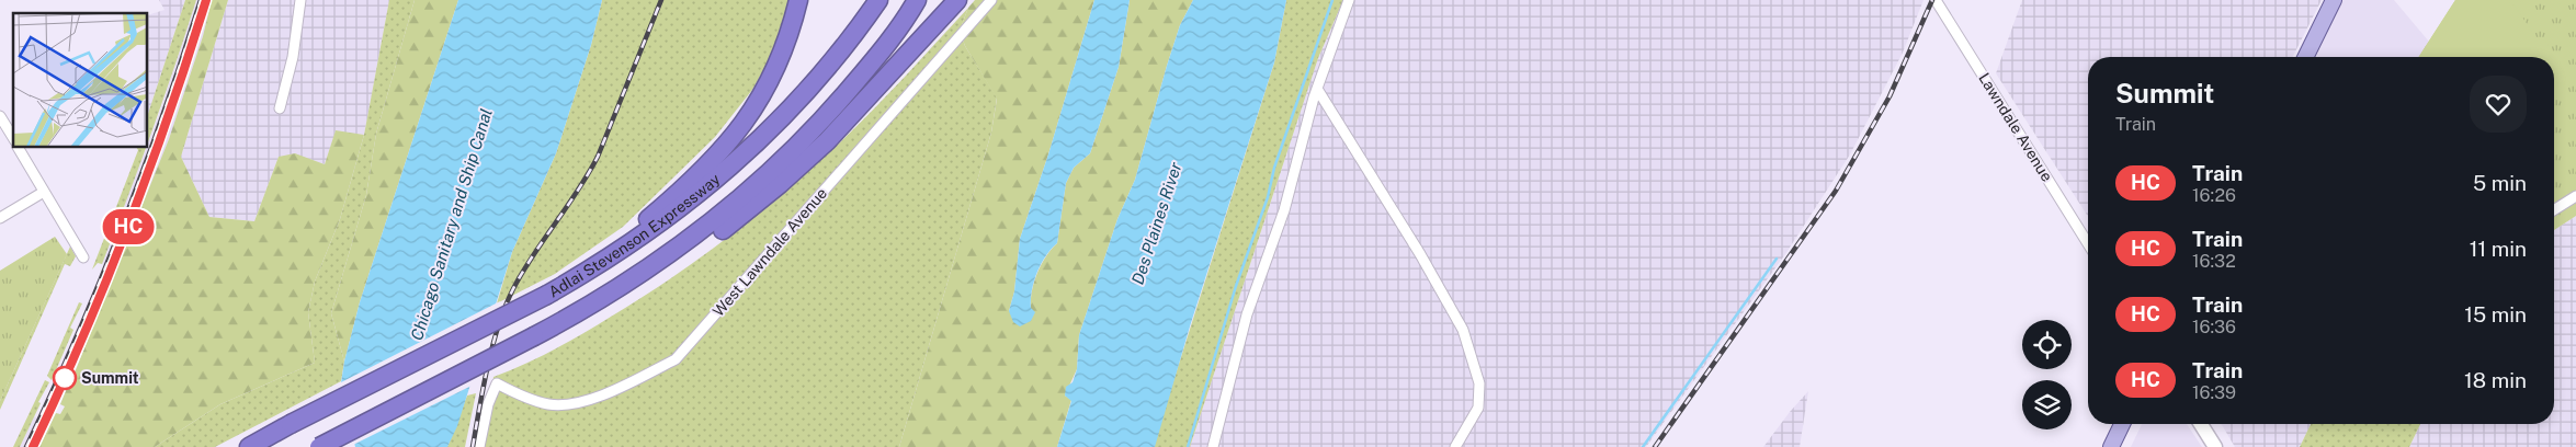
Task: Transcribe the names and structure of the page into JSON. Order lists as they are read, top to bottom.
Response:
{
  "streets": {
    "highway": ["Adlai Stevenson Expressway"],
    "street": ["Lawndale Avenue", "West Lawndale Avenue"]
  },
  "water": ["Des Plaines River", "Chicago Sanitary and Ship Canal"],
  "places": ["Summit"],
  "page": {
    "on_map": "HC",
    "heading": ["Summit", "Train"],
    "list": [
      {
        "mark": "HC",
        "name": "Train",
        "note": "16:26",
        "value": "5 min"
      },
      {
        "mark": "HC",
        "name": "Train",
        "note": "16:32",
        "value": "11 min"
      },
      {
        "mark": "HC",
        "name": "Train",
        "note": "16:36",
        "value": "15 min"
      },
      {
        "mark": "HC",
        "name": "Train",
        "note": "16:39",
        "value": "18 min"
      }
    ]
  }
}
